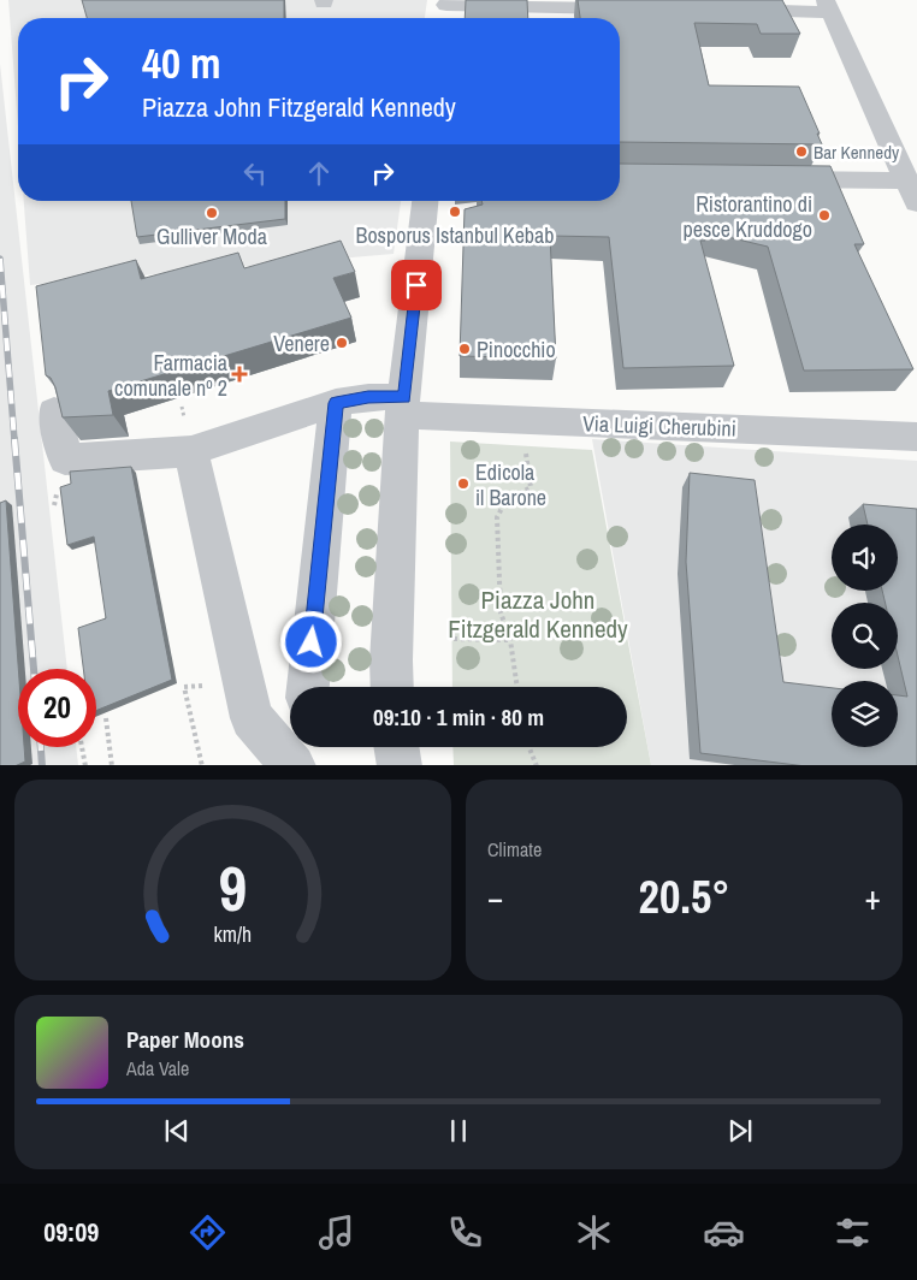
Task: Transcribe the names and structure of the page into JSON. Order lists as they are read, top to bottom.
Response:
{
  "streets": {
    "street": ["Via Luigi Cherubini"]
  },
  "parks": ["Piazza John Fitzgerald Kennedy"],
  "places": {
    "other": [
      "Bar Kennedy",
      "Bosporus Istanbul Kebab",
      "Gulliver Moda",
      "Ristorantino di pesce Kruddogo",
      "Venere",
      "Pinocchio",
      "Edicola il Barone"
    ],
    "health": ["Farmacia comunale nº 2"]
  },
  "page": {
    "turn": ["40 m", "Piazza John Fitzgerald Kennedy"],
    "limit": "20",
    "trip": "09:10 · 1 min · 80 m",
    "tile": "Climate",
    "heat": ["−", "20.5°", "+"],
    "song": ["Paper Moons", "Ada Vale"],
    "tabs": "09:09",
    "gauge": ["9", "km/h"]
  }
}
